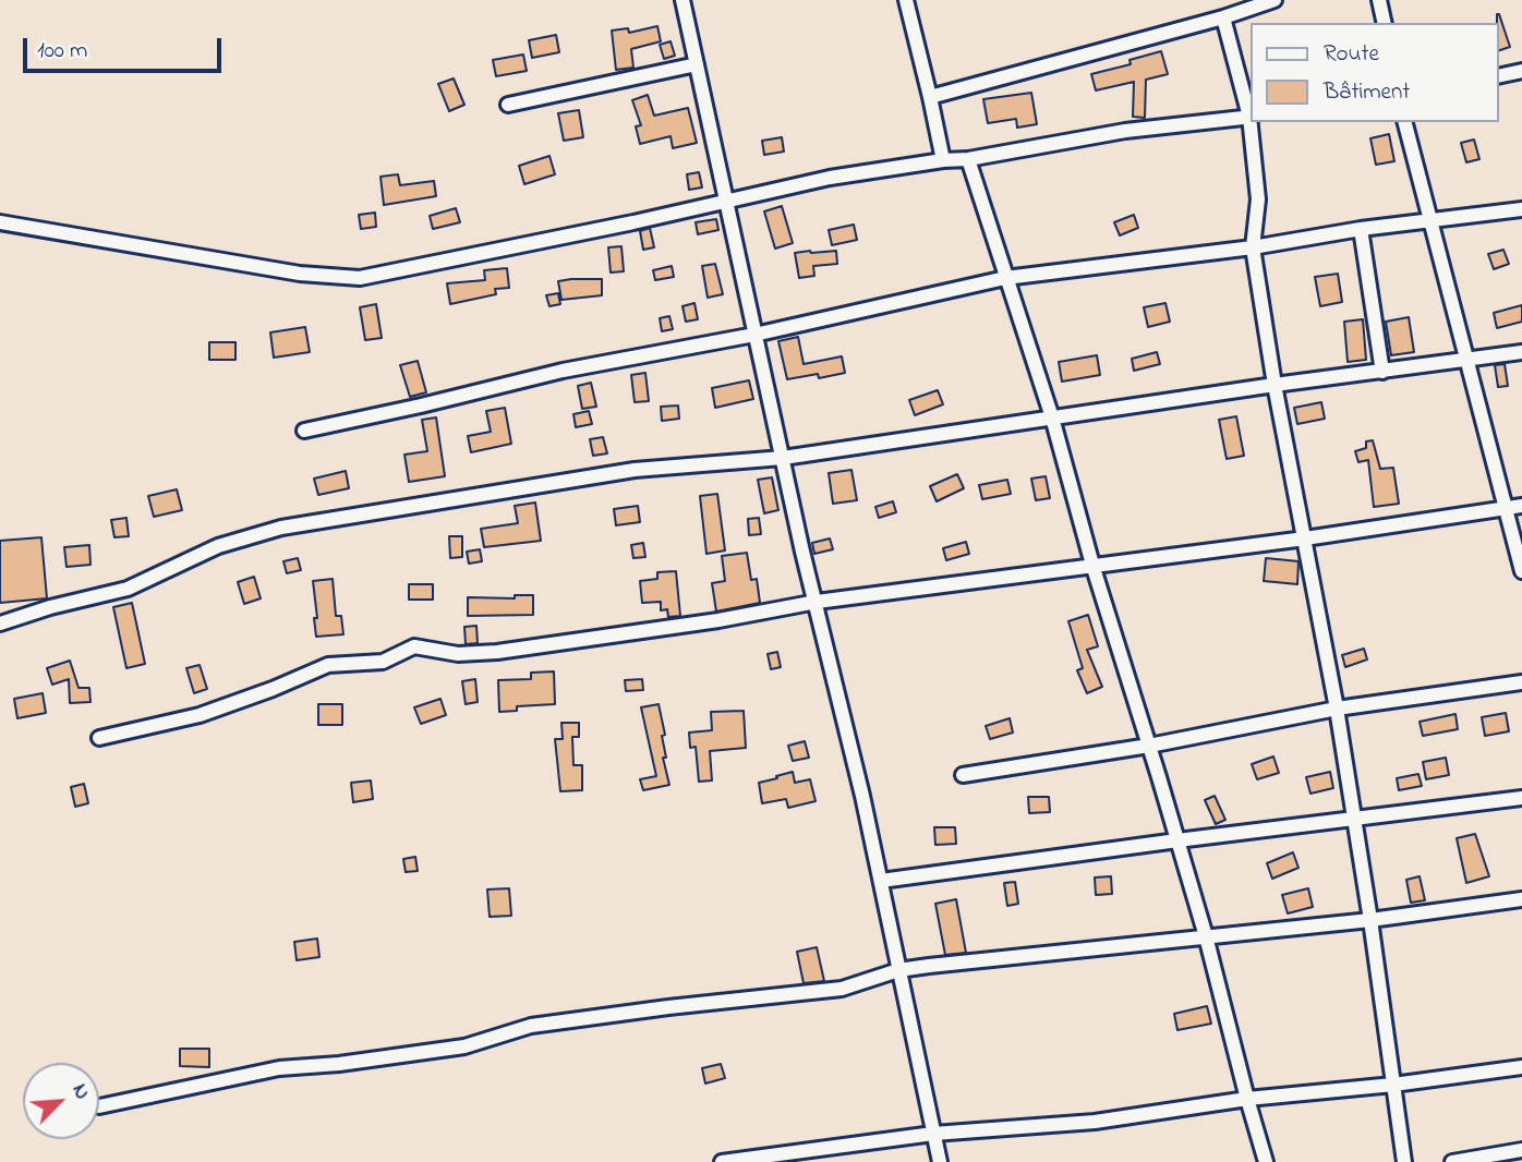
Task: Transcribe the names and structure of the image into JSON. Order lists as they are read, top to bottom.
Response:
{
  "legend": ["Route", "Bâtiment"],
  "scale_bar": "100 m",
  "north": "top right"
}
